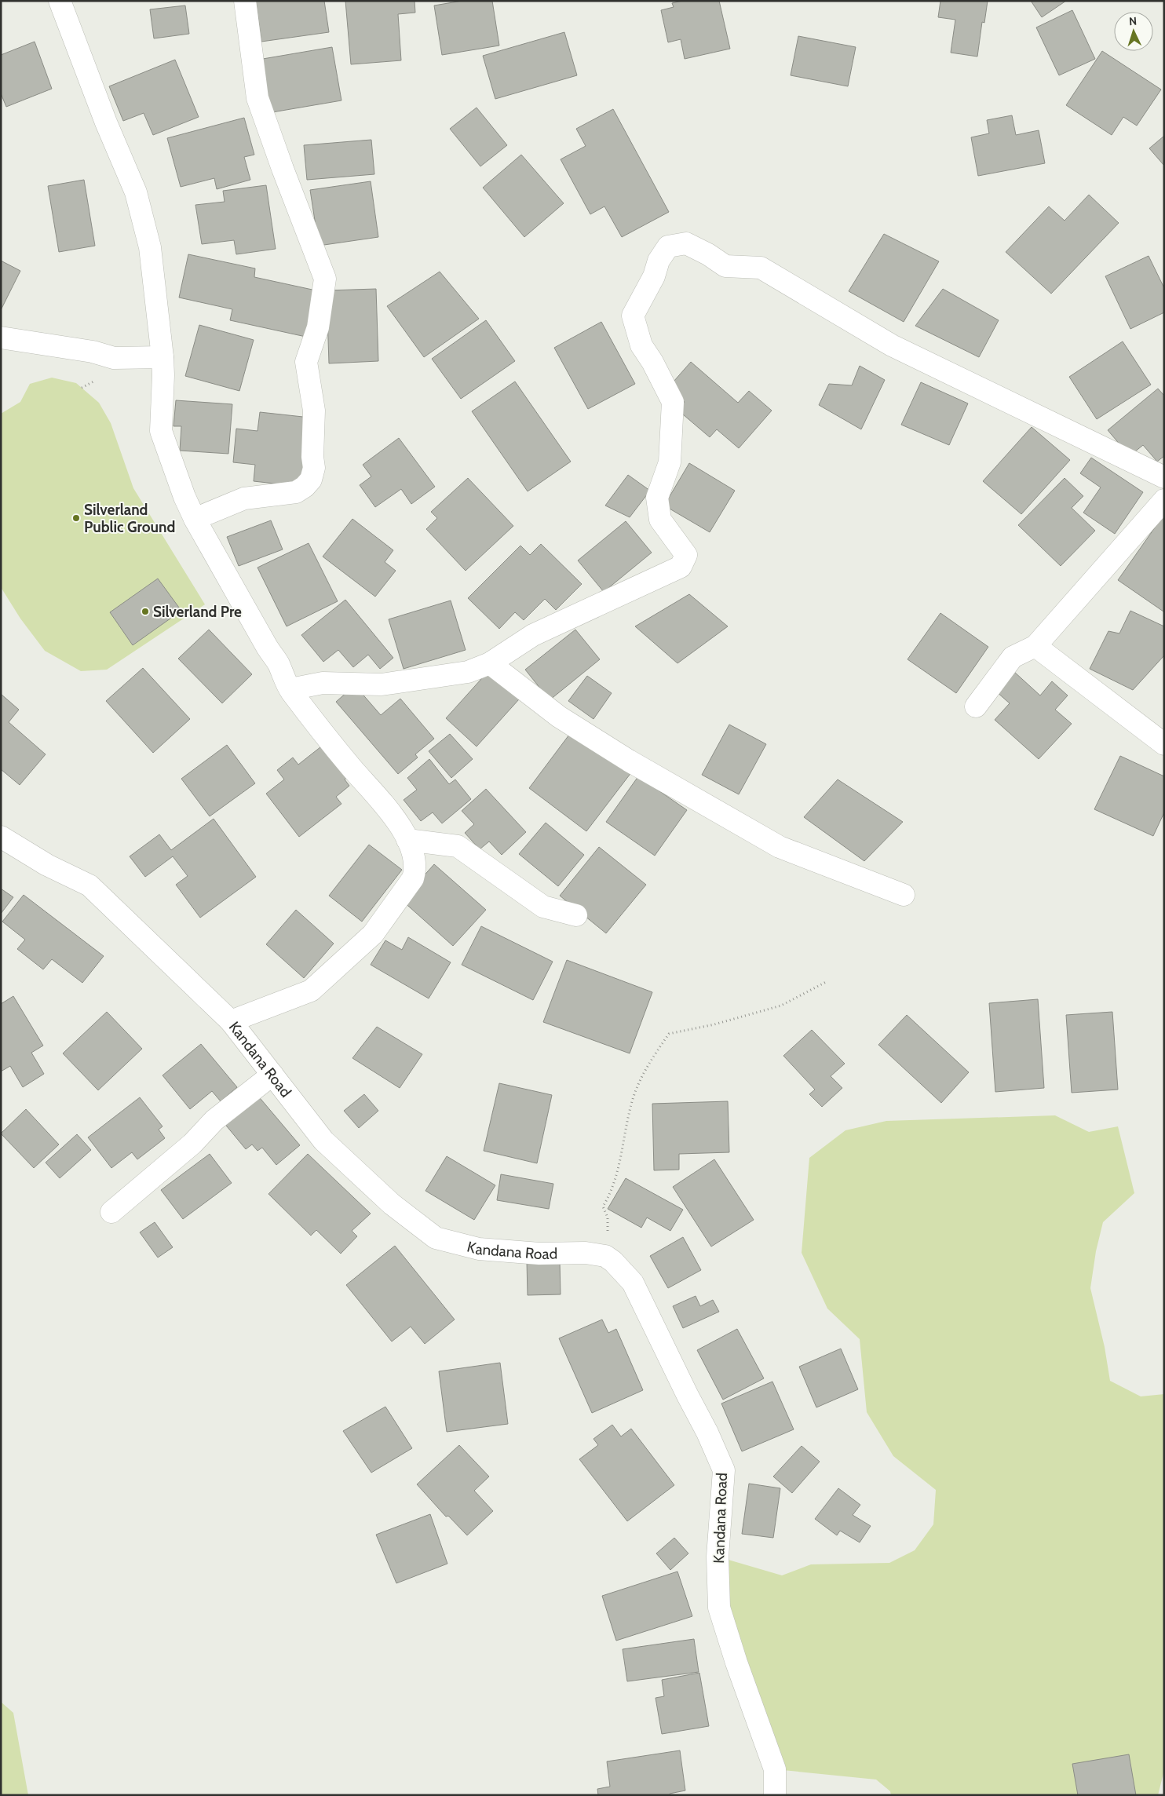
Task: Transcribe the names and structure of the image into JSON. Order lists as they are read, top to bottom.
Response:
{
  "streets": {
    "street": ["Kandana Road"]
  },
  "places": ["Silverland Public Ground", "Silverland Pre"],
  "north": "top"
}
